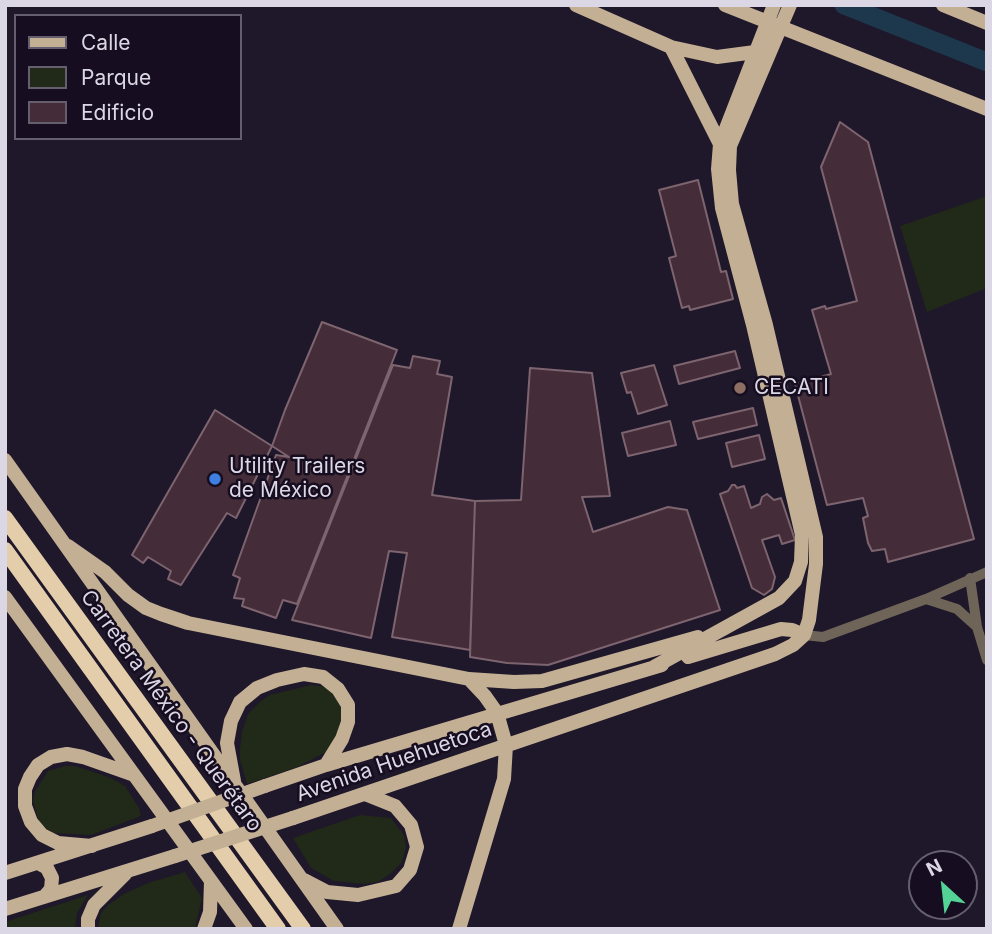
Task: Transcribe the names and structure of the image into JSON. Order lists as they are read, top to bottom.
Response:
{
  "streets": {
    "highway": ["Carretera México - Querétaro"],
    "main road": ["Avenida Huehuetoca"]
  },
  "places": ["CECATI", "Utility Trailers de México"],
  "legend": ["Calle", "Parque", "Edificio"],
  "north": "top left"
}
